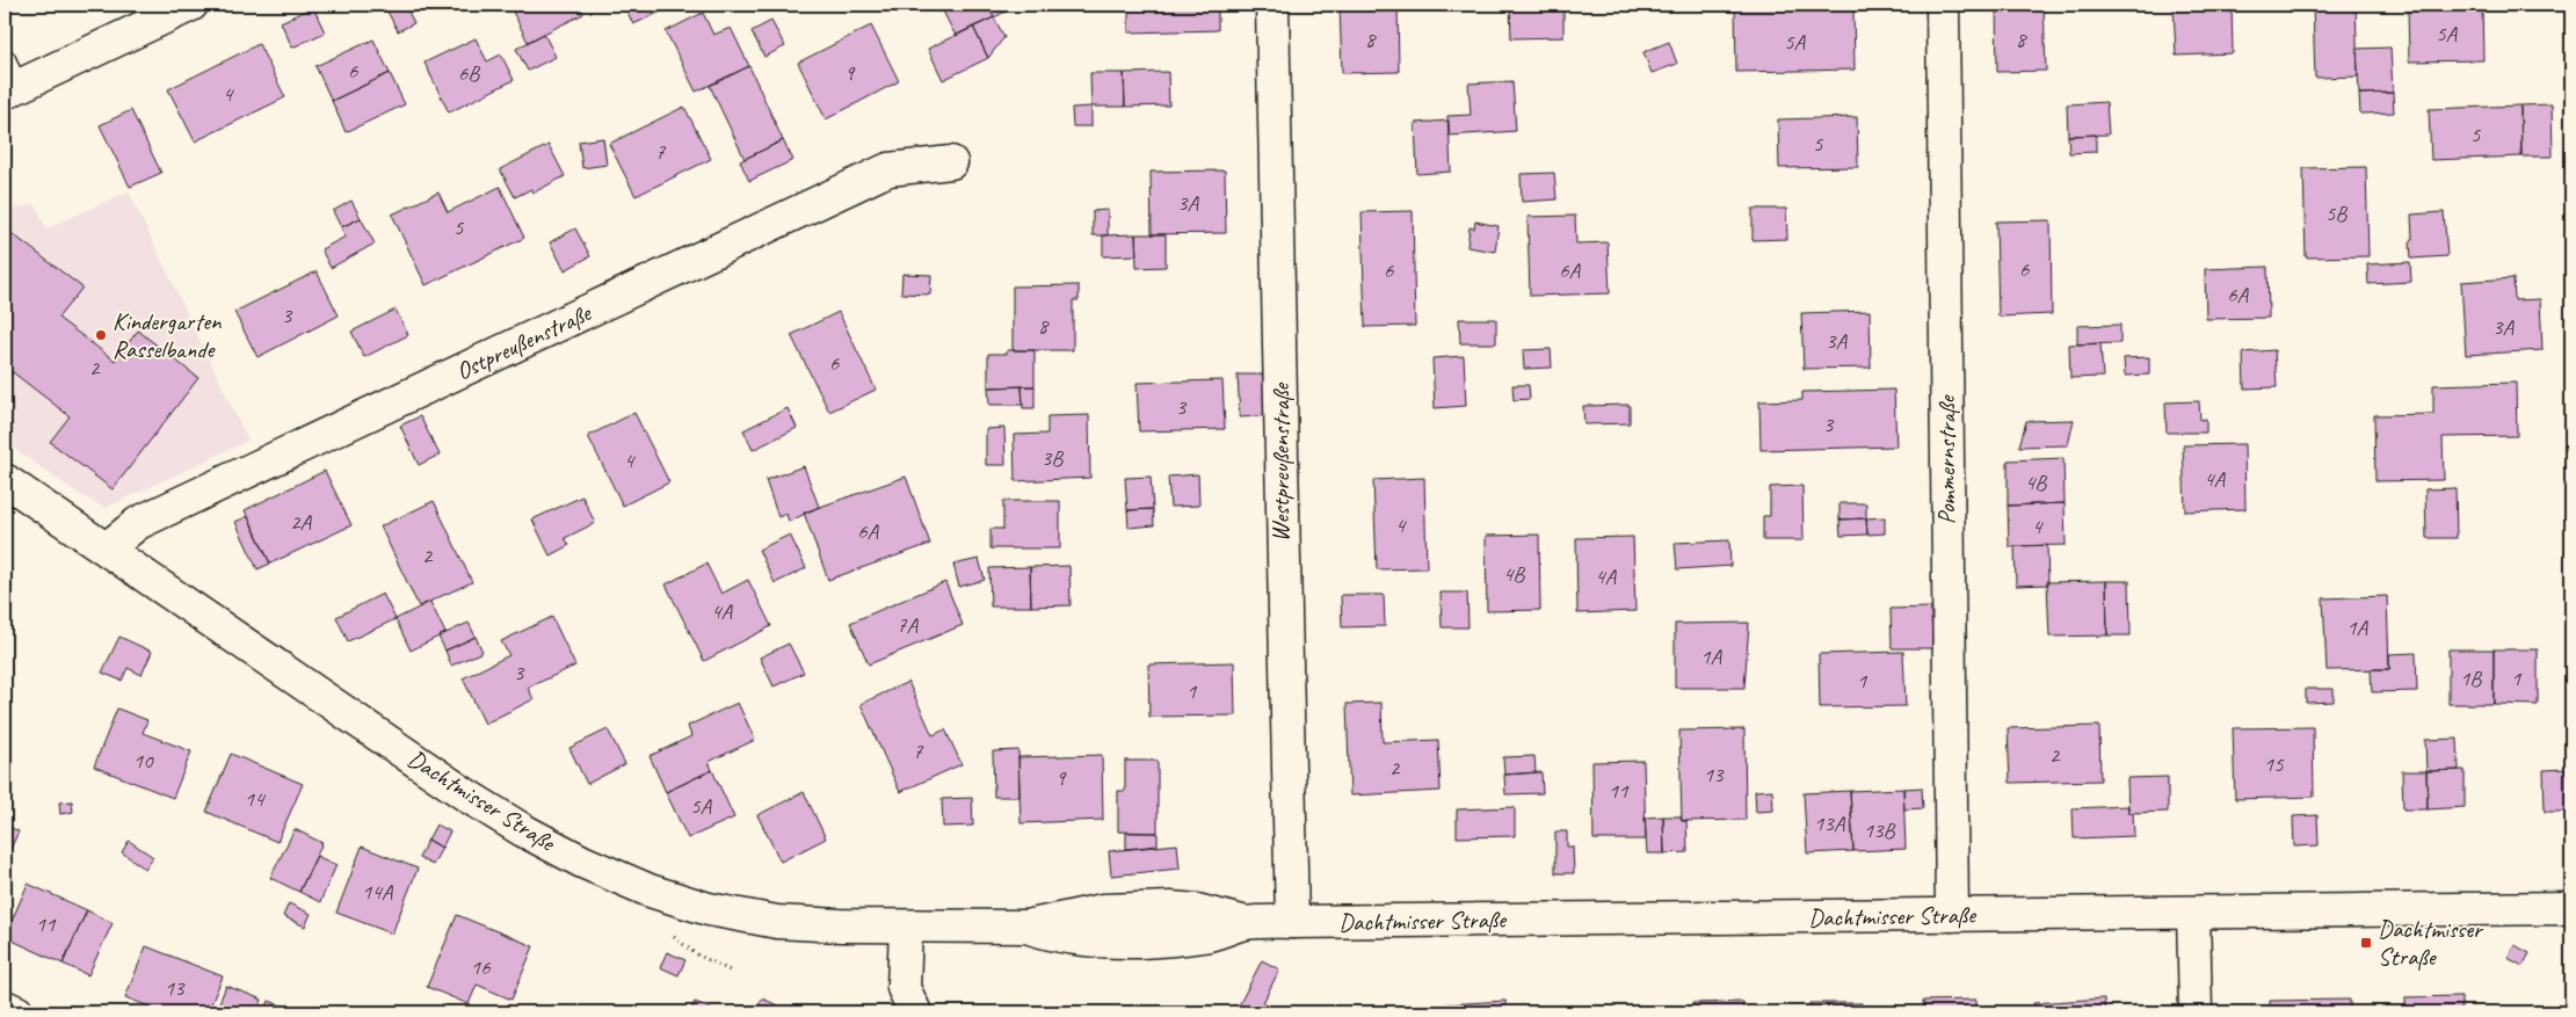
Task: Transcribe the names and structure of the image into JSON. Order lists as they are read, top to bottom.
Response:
{
  "streets": {
    "street": [
      "Ostpreußenstraße",
      "Pommernstraße",
      "Westpreußenstraße",
      "Dachtmisser Straße"
    ]
  },
  "crossings": [
    ["Ostpreußenstraße", "Dachtmisser Straße"],
    ["Pommernstraße", "Dachtmisser Straße"],
    ["Westpreußenstraße", "Dachtmisser Straße"]
  ],
  "places": {
    "other": ["Kindergarten Rasselbande"],
    "transit": ["Dachtmisser Straße"]
  },
  "house_numbers": [
    "5A",
    "8",
    "8",
    "5A",
    "6",
    "6B",
    "9",
    "4",
    "5",
    "5",
    "7",
    "3A",
    "5B",
    "5",
    "6",
    "6",
    "6A",
    "6A",
    "3",
    "8",
    "3A",
    "3A",
    "6",
    "2",
    "3",
    "3",
    "3B",
    "4",
    "4A",
    "4B",
    "2A",
    "4",
    "4",
    "6A",
    "2",
    "4B",
    "4A",
    "4A",
    "7A",
    "1A",
    "1A",
    "3",
    "1B",
    "1",
    "1",
    "1",
    "7",
    "2",
    "10",
    "15",
    "2",
    "13",
    "9",
    "11",
    "14",
    "5A",
    "13A",
    "13B",
    "14A",
    "11",
    "16",
    "13"
  ]
}
